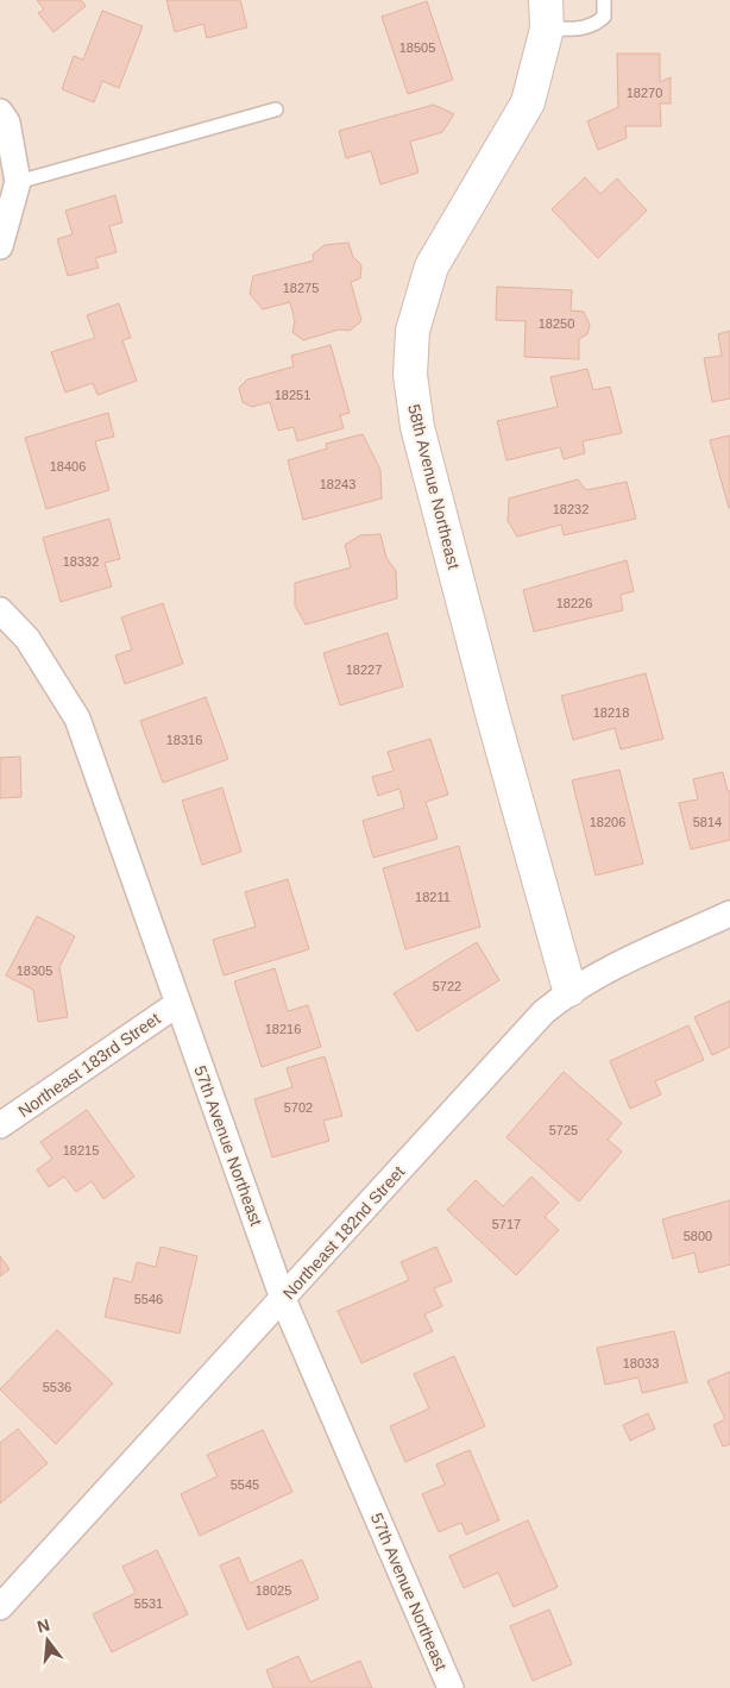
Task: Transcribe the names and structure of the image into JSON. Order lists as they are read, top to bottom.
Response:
{
  "streets": {
    "street": [
      "58th Avenue Northeast",
      "Northeast 183rd Street",
      "57th Avenue Northeast",
      "Northeast 182nd Street"
    ]
  },
  "crossings": [
    ["58th Avenue Northeast", "Northeast 182nd Street"],
    ["Northeast 183rd Street", "57th Avenue Northeast"],
    ["57th Avenue Northeast", "Northeast 182nd Street"]
  ],
  "house_numbers": [
    "18505",
    "18270",
    "18275",
    "18250",
    "18251",
    "18406",
    "18243",
    "18232",
    "18332",
    "18226",
    "18227",
    "18218",
    "18316",
    "18206",
    "5814",
    "18211",
    "18305",
    "5722",
    "18216",
    "5702",
    "5725",
    "18215",
    "5717",
    "5800",
    "5546",
    "18033",
    "5536",
    "5545",
    "18025",
    "5531"
  ],
  "north": "top"
}
